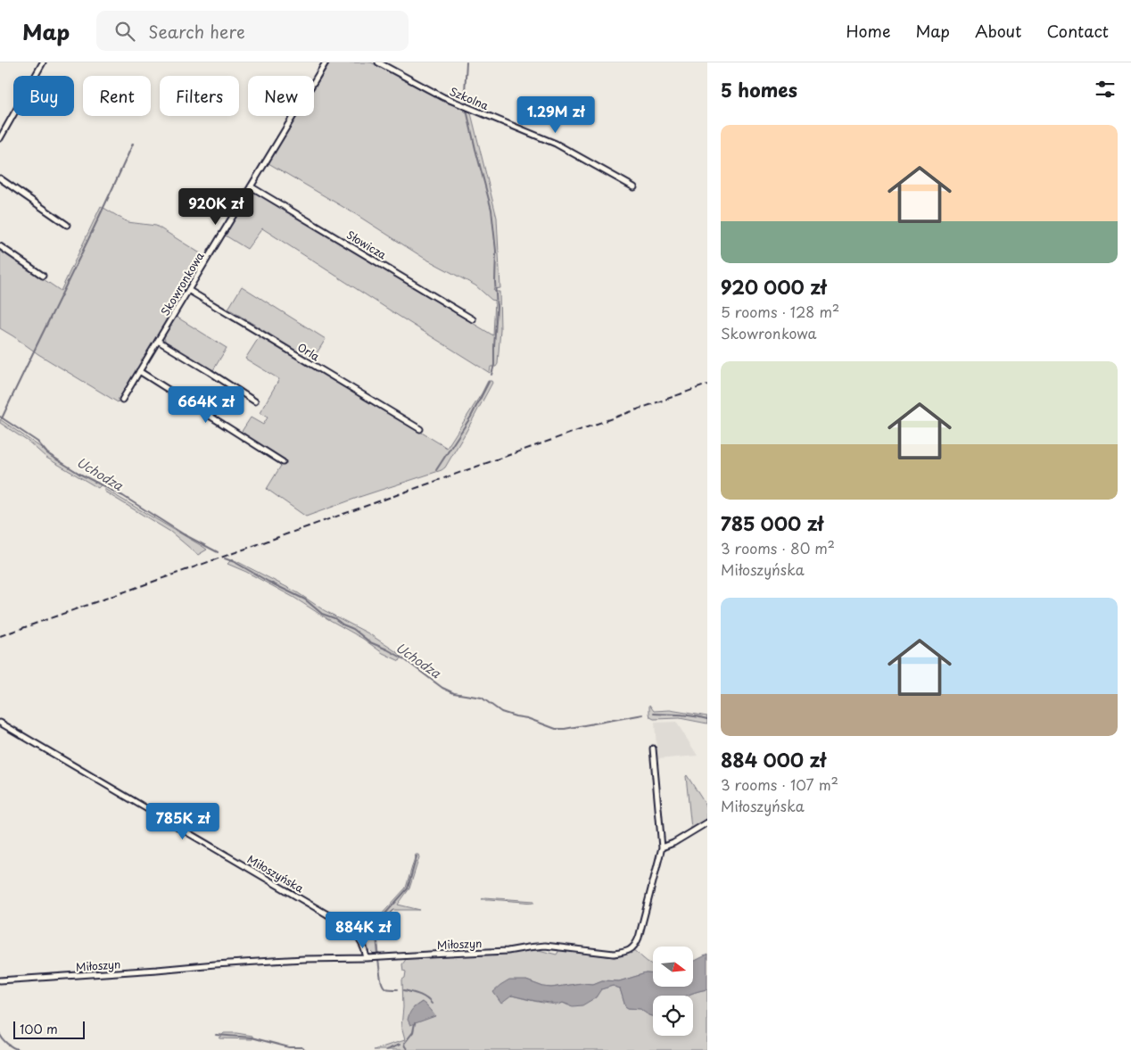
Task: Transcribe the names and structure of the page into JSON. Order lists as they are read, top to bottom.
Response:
{
  "streets": {
    "street": [
      "Szkolna",
      "Słowicza",
      "Skowronkowa",
      "Orla",
      "Miłoszyńska",
      "Miłoszyn"
    ]
  },
  "crossings": [
    ["Słowicza", "Skowronkowa"],
    ["Skowronkowa", "Orla"],
    ["Miłoszyńska", "Miłoszyn"]
  ],
  "water": ["Uchodza"],
  "scale_bar": "100 m",
  "north": "right",
  "page": {
    "header": "Map",
    "search": "Search here",
    "nav": [
      "Home",
      "Map",
      "About",
      "Contact"
    ],
    "heading": "5 homes",
    "chip": [
      "Buy",
      "Rent",
      "Filters",
      "New"
    ],
    "price": [
      "1.29M zł",
      "920K zł",
      "664K zł",
      "785K zł",
      "884K zł"
    ],
    "list": [
      {
        "name": "920 000 zł",
        "note": "5 rooms · 128 m² · Skowronkowa"
      },
      {
        "name": "785 000 zł",
        "note": "3 rooms · 80 m² · Miłoszyńska"
      },
      {
        "name": "884 000 zł",
        "note": "3 rooms · 107 m² · Miłoszyńska"
      }
    ],
    "scale": "100 m"
  }
}
